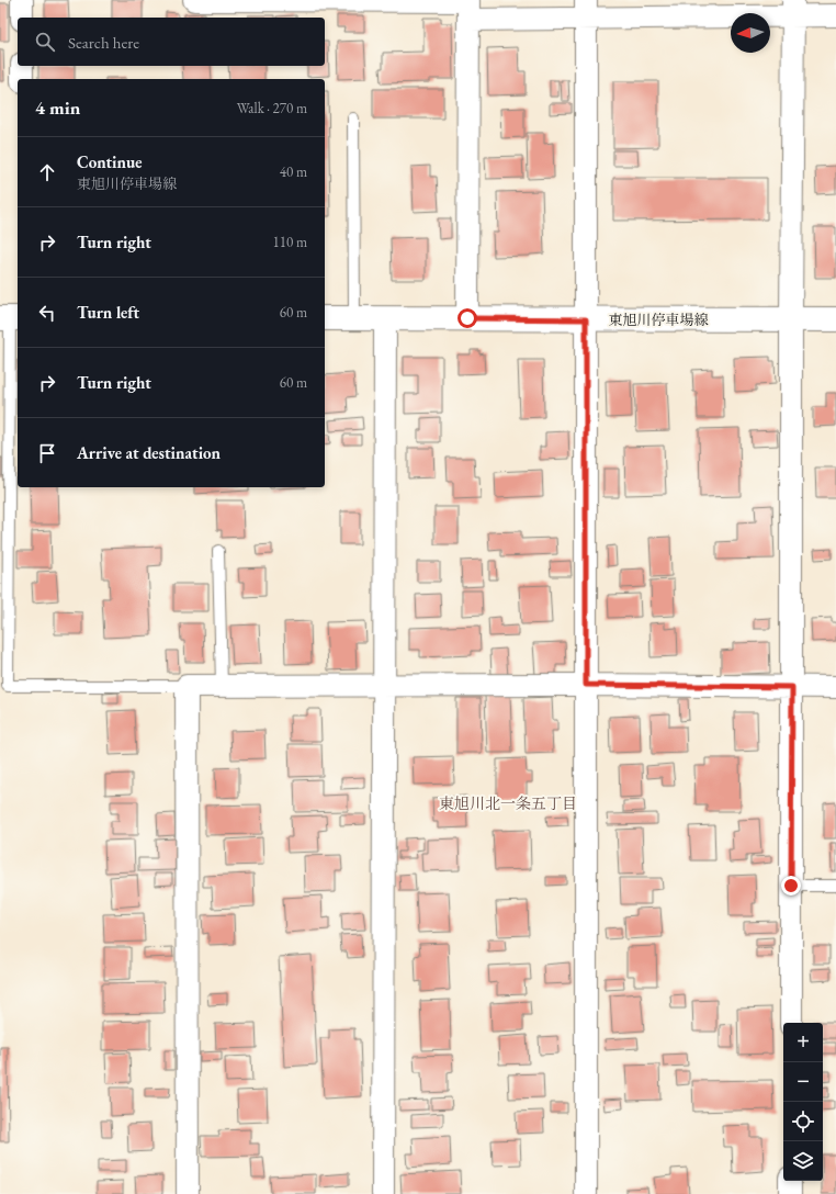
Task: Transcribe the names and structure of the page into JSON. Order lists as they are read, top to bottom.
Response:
{
  "streets": {
    "main road": ["東旭川停車場線"]
  },
  "districts": ["東旭川北一条五丁目"],
  "north": "left",
  "page": {
    "search": "Search here",
    "heading": ["4 min", "Walk · 270 m"],
    "list": [
      ["Continue", "東旭川停車場線", "40 m"],
      ["Turn right", "110 m"],
      ["Turn left", "60 m"],
      ["Turn right", "60 m"],
      "Arrive at destination"
    ],
    "map_buttons": ["+", "−"]
  }
}
